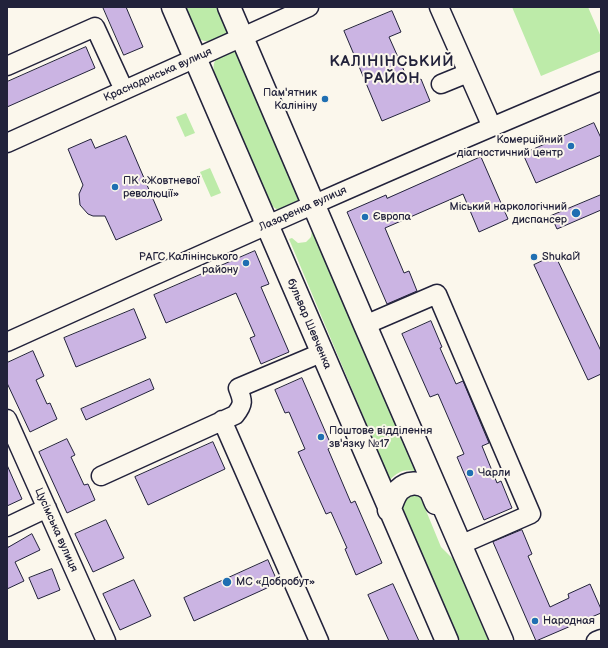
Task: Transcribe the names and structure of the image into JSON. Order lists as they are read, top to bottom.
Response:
{
  "streets": {
    "main road": ["бульвар Шевченка"],
    "street": ["Краснодонська вулиця", "Лазаренка вулиця", "Цусімська вулиця"]
  },
  "crossings": [
    ["Краснодонська вулиця", "бульвар Шевченка"],
    ["Лазаренка вулиця", "бульвар Шевченка"]
  ],
  "districts": ["КАЛІНІНСЬКИЙ РАЙОН"],
  "places": [
    "Пам'ятник Калініну",
    "Комерційний діагностичний центр",
    "ПК «Жовтневої революції»",
    "Міський наркологічний диспансер",
    "Європа",
    "ShukaЙ",
    "РАГС Калінінського району",
    "Поштове відділення зв'язку №17",
    "Чарли",
    "МС «Добробут»",
    "Народная"
  ]
}
